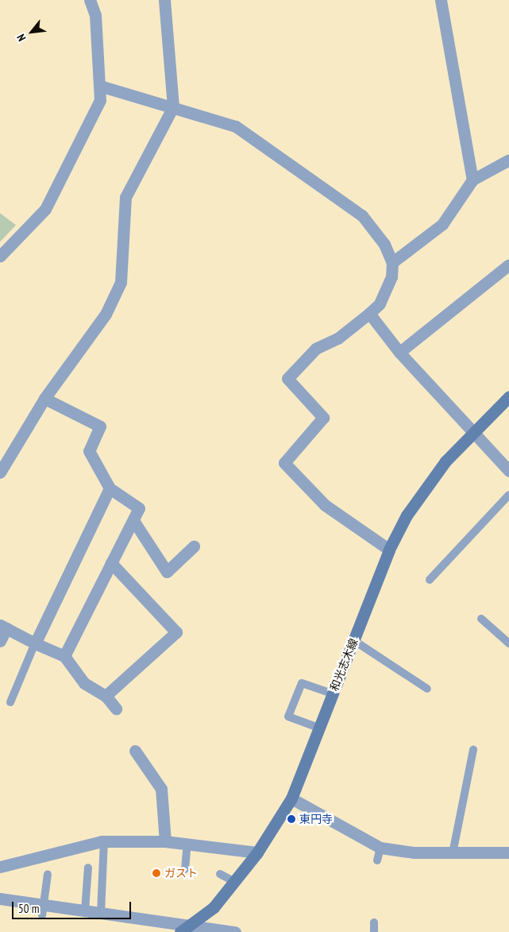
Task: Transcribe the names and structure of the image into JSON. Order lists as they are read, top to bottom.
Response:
{
  "streets": {
    "main road": ["和光志木線"]
  },
  "places": ["東円寺", "ガスト"],
  "scale_bar": "50 m",
  "north": "bottom left"
}
